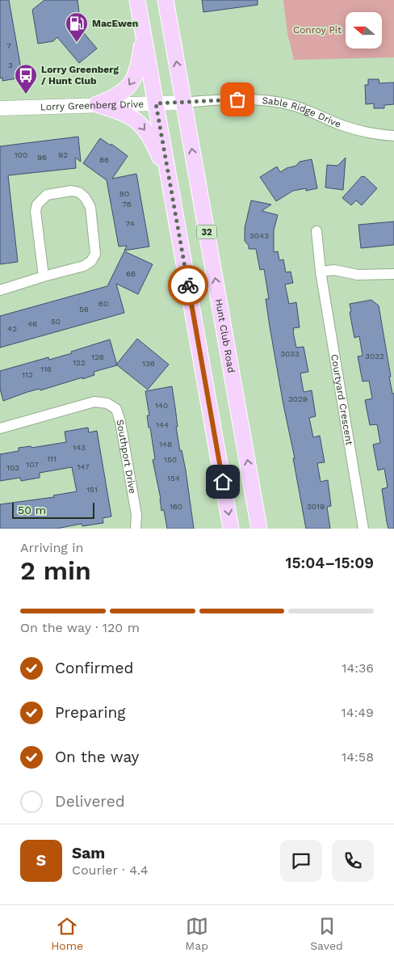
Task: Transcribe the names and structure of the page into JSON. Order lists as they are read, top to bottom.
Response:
{
  "streets": {
    "main road": ["32", "Hunt Club Road"],
    "street": [
      "Lorry Greenberg Drive",
      "Sable Ridge Drive",
      "Courtyard Crescent",
      "Southport Drive"
    ]
  },
  "crossings": [
    ["Lorry Greenberg Drive", "Sable Ridge Drive"],
    ["Lorry Greenberg Drive", "Hunt Club Road"],
    ["Sable Ridge Drive", "Hunt Club Road"]
  ],
  "parks": ["Conroy Pit"],
  "places": {
    "fuel station": ["MacEwen"],
    "bus stop": ["Lorry Greenberg / Hunt Club"]
  },
  "house_numbers": [
    "7",
    "3",
    "100",
    "92",
    "96",
    "86",
    "80",
    "78",
    "74",
    "3043",
    "66",
    "60",
    "56",
    "50",
    "46",
    "42",
    "3033",
    "3032",
    "126",
    "122",
    "136",
    "116",
    "112",
    "3029",
    "140",
    "144",
    "148",
    "143",
    "111",
    "150",
    "107",
    "147",
    "103",
    "154",
    "151",
    "160",
    "3019"
  ],
  "scale_bar": "50 m",
  "north": "left",
  "page": {
    "scale": "50 m",
    "heading": ["2 min", "Arriving in", "15:04–15:09"],
    "panel": ["Sam", "Courier · 4.4"],
    "bar": "On the way · 120 m",
    "list": [
      ["Confirmed", "14:36"],
      ["Preparing", "14:49"],
      ["On the way", "14:58"],
      "Delivered"
    ],
    "round": "S",
    "tabs": ["Home", "Map", "Saved"]
  }
}
